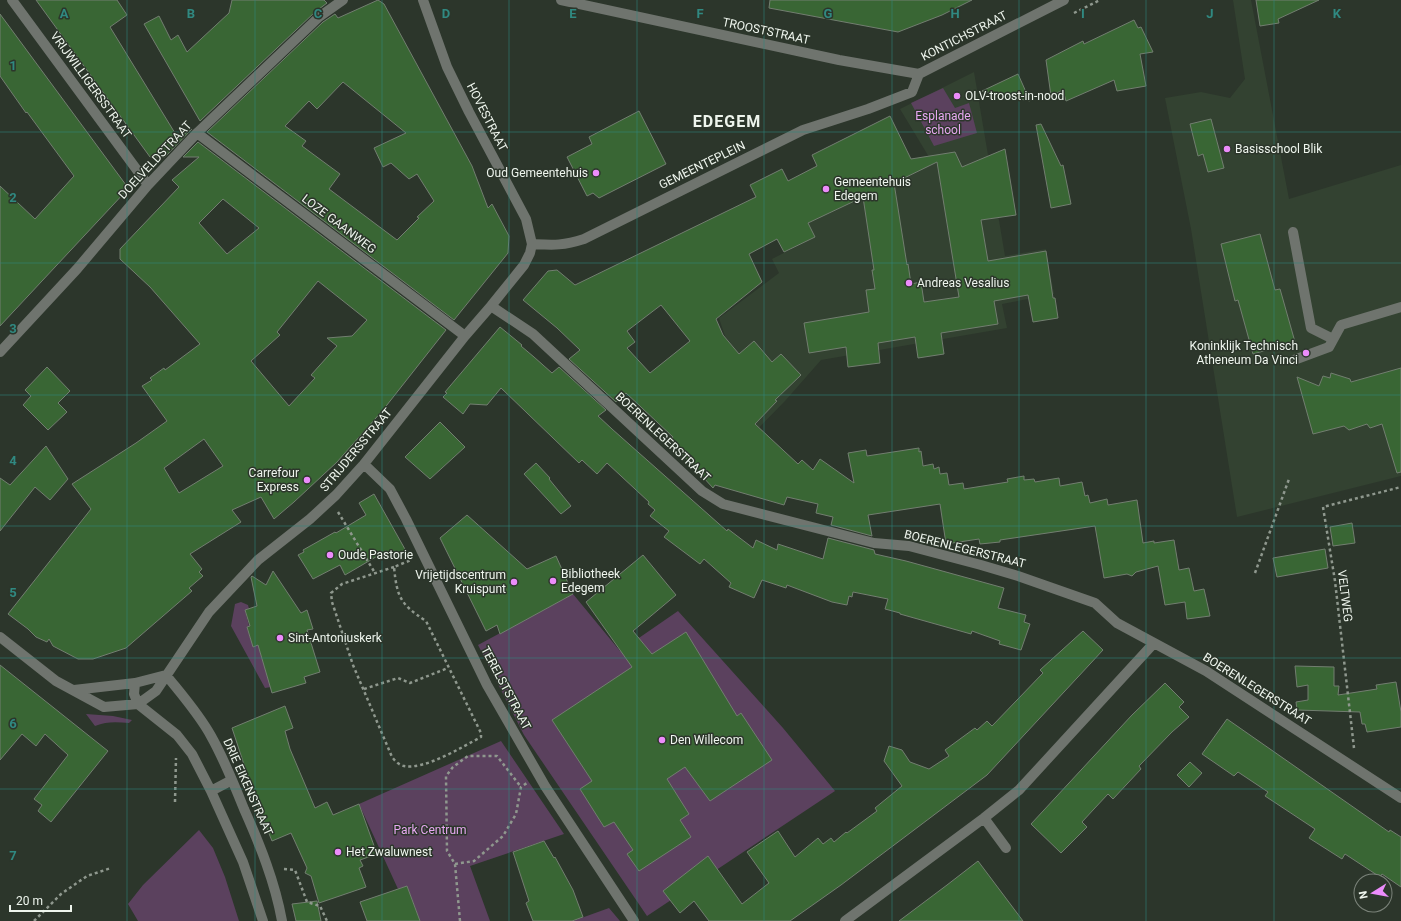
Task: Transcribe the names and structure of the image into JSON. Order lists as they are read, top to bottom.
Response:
{
  "streets": {
    "street": [
      "TROOSTSTRAAT",
      "KONTICHSTRAAT",
      "VRIJWILLIGERSSTRAAT",
      "HOVESTRAAT",
      "DOELVELDSTRAAT",
      "GEMEENTEPLEIN",
      "LOZE GAANWEG",
      "BOERENLEGERSTRAAT",
      "STRIJDERSSTRAAT",
      "TERELSTSTRAAT",
      "DRIE EIKENSTRAAT"
    ],
    "path": ["VELTWEG"]
  },
  "crossings": [
    ["TROOSTSTRAAT", "KONTICHSTRAAT"],
    ["TROOSTSTRAAT", "GEMEENTEPLEIN"],
    ["KONTICHSTRAAT", "GEMEENTEPLEIN"],
    ["VRIJWILLIGERSSTRAAT", "DOELVELDSTRAAT"],
    ["HOVESTRAAT", "GEMEENTEPLEIN"],
    ["HOVESTRAAT", "STRIJDERSSTRAAT"],
    ["DOELVELDSTRAAT", "LOZE GAANWEG"],
    ["GEMEENTEPLEIN", "STRIJDERSSTRAAT"],
    ["LOZE GAANWEG", "STRIJDERSSTRAAT"],
    ["BOERENLEGERSTRAAT", "STRIJDERSSTRAAT"],
    ["BOERENLEGERSTRAAT", "VELTWEG"],
    ["STRIJDERSSTRAAT", "TERELSTSTRAAT"],
    ["STRIJDERSSTRAAT", "DRIE EIKENSTRAAT"]
  ],
  "districts": ["EDEGEM"],
  "parks": ["Esplanade school", "Park Centrum"],
  "places": [
    "OLV-troost-in-nood",
    "Basisschool Blik",
    "Oud Gemeentehuis",
    "Gemeentehuis Edegem",
    "Andreas Vesalius",
    "Koninklijk Technisch Atheneum Da Vinci",
    "Carrefour Express",
    "Oude Pastorie",
    "Bibliotheek Edegem",
    "Vrijetijdscentrum Kruispunt",
    "Sint-Antoniuskerk",
    "Den Willecom",
    "Het Zwaluwnest"
  ],
  "scale_bar": "20 m",
  "north": "left",
  "grid": {
    "columns": [
      "A",
      "B",
      "C",
      "D",
      "E",
      "F",
      "G",
      "H",
      "I",
      "J",
      "K"
    ],
    "rows": [
      "1",
      "2",
      "3",
      "4",
      "5",
      "6",
      "7"
    ]
  }
}
